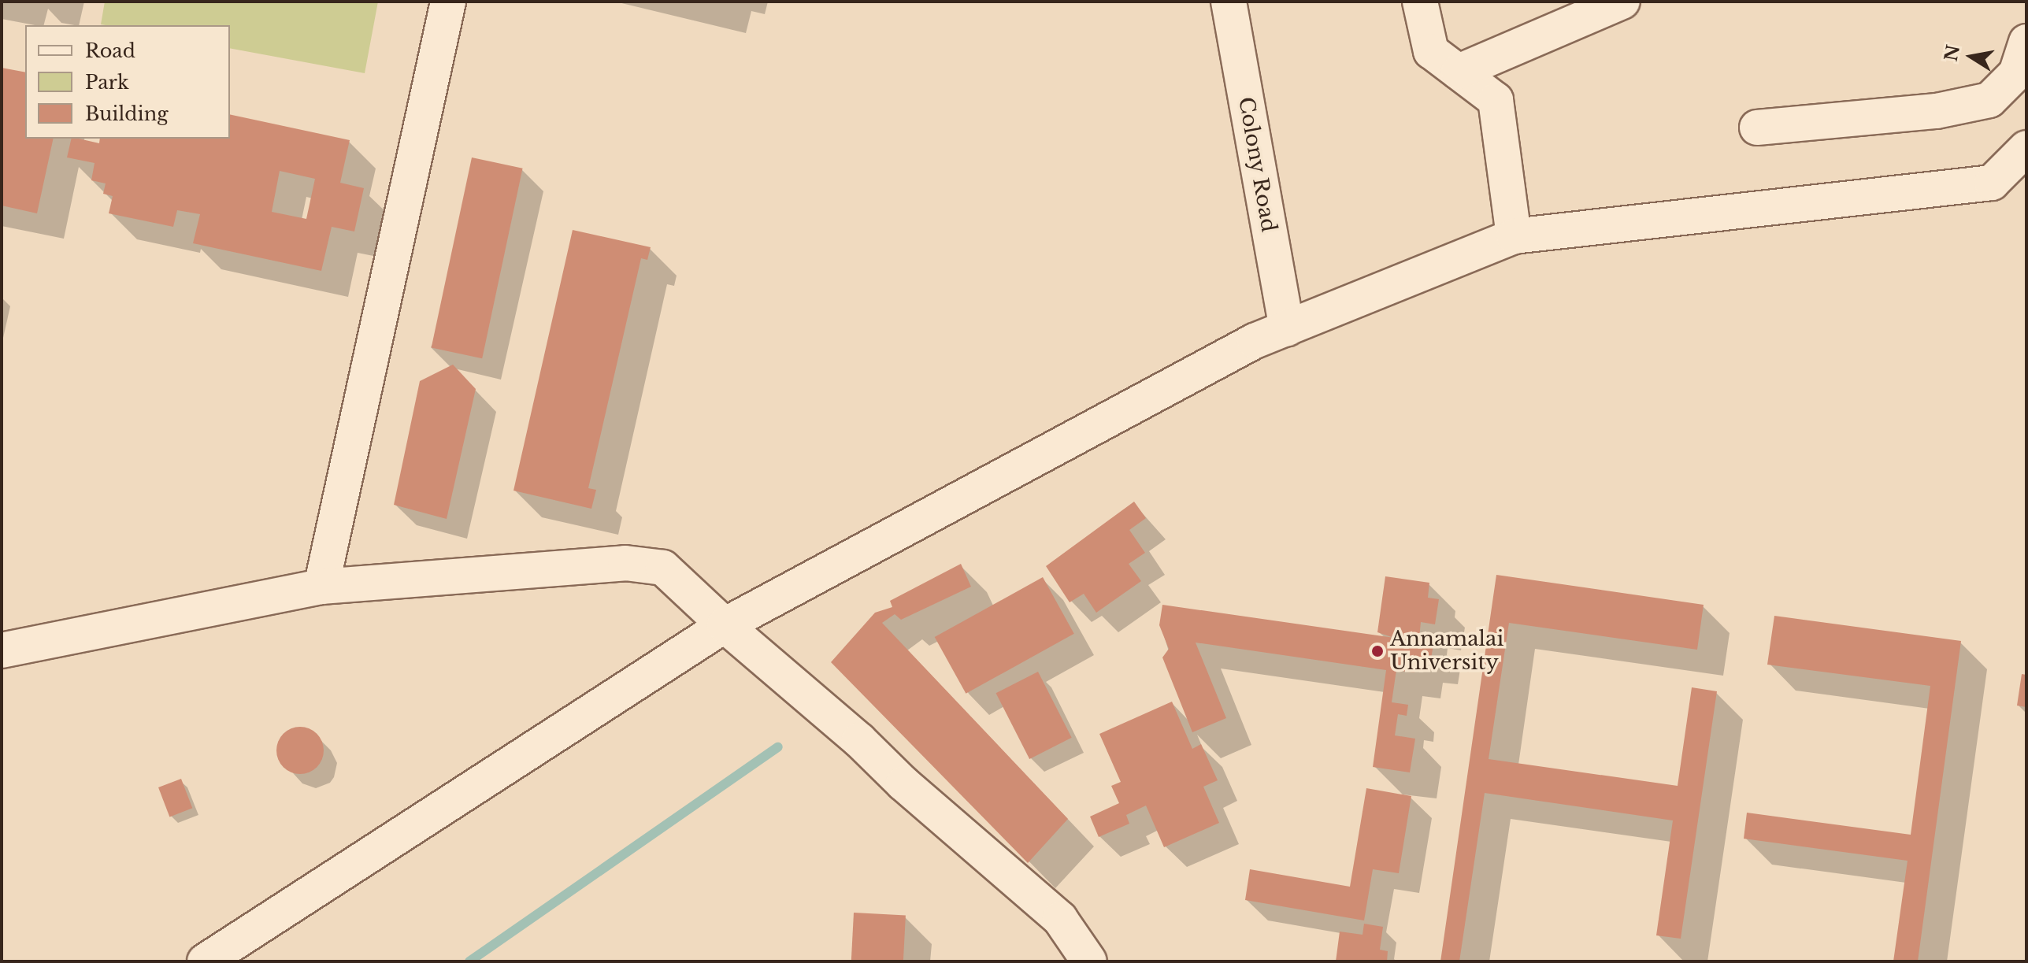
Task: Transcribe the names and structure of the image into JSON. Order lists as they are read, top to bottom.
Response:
{
  "streets": {
    "street": ["Colony Road"]
  },
  "places": ["Annamalai University"],
  "legend": ["Road", "Park", "Building"],
  "north": "left"
}
